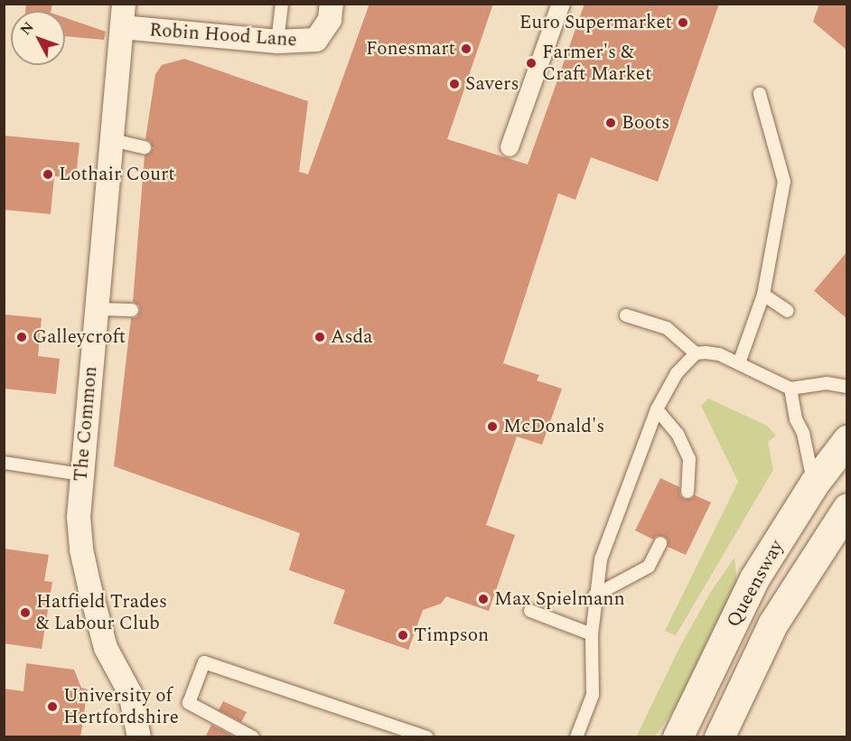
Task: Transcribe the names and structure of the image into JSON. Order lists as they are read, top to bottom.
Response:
{
  "streets": {
    "main road": ["Queensway"],
    "street": ["Robin Hood Lane", "The Common"]
  },
  "crossings": [
    ["Robin Hood Lane", "The Common"]
  ],
  "places": [
    "Euro Supermarket",
    "Fonesmart",
    "Farmer's & Craft Market",
    "Savers",
    "Boots",
    "Lothair Court",
    "Galleycroft",
    "Asda",
    "McDonald's",
    "Max Spielmann",
    "Hatfield Trades & Labour Club",
    "Timpson",
    "University of Hertfordshire"
  ],
  "north": "top left"
}
